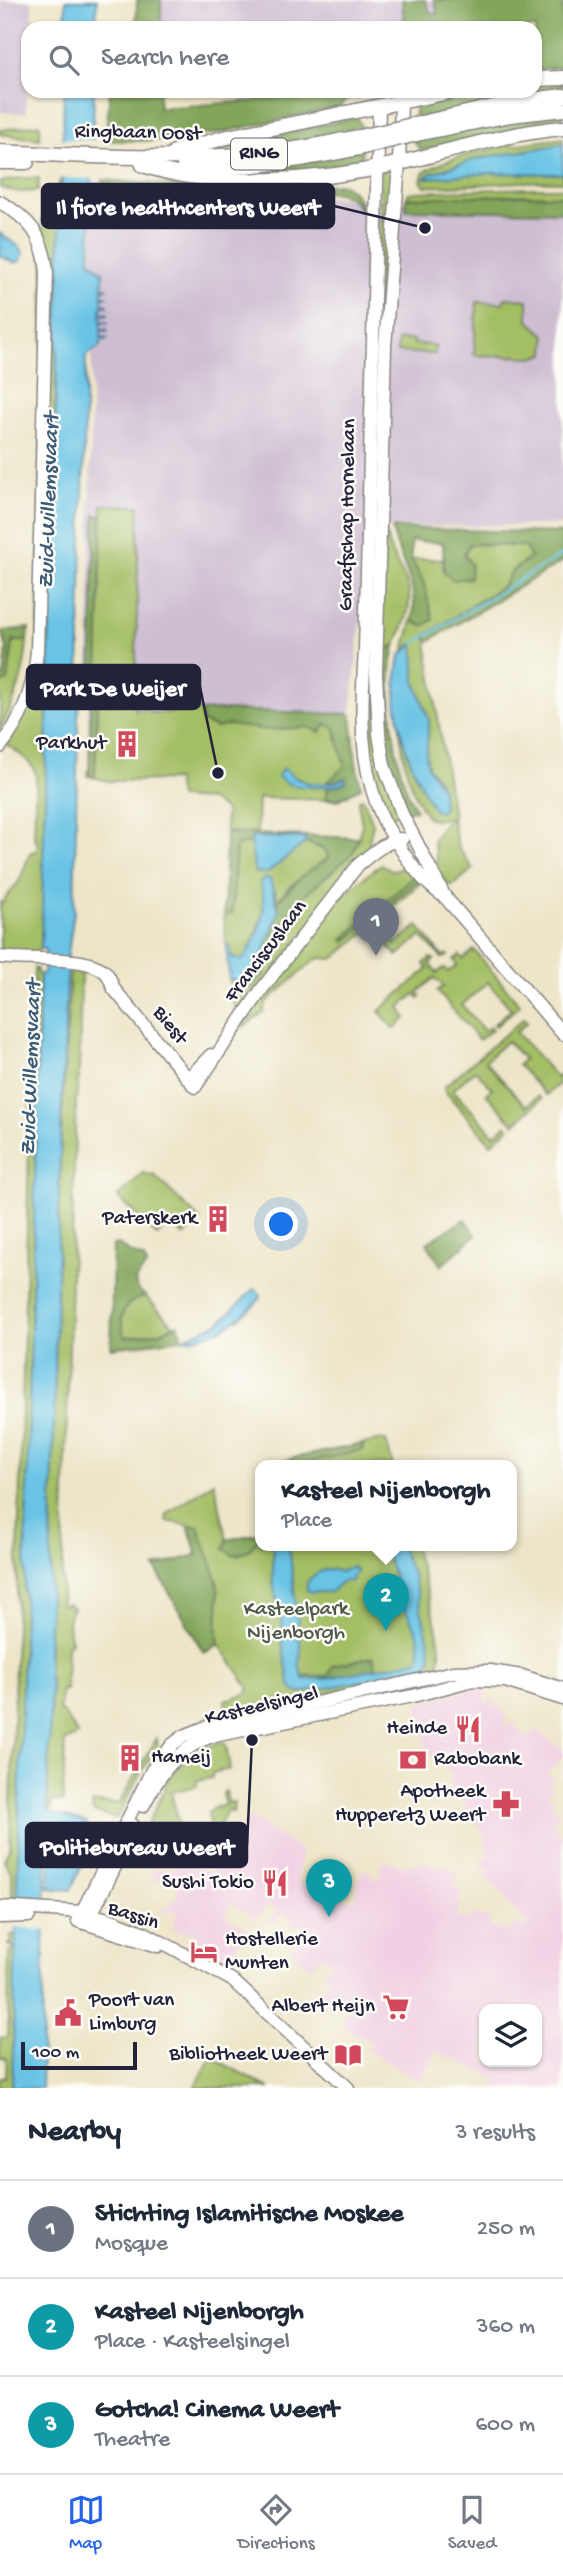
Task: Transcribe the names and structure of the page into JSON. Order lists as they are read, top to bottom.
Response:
{
  "streets": {
    "main road": ["Ringbaan Oost", "RING"],
    "street": [
      "Graafschap Hornelaan",
      "Franciscuslaan",
      "Biest",
      "Kasteelsingel",
      "Bassin"
    ]
  },
  "crossings": [
    ["Graafschap Hornelaan", "Franciscuslaan"],
    ["Franciscuslaan", "Biest"],
    ["Kasteelsingel", "Bassin"]
  ],
  "water": ["Zuid-Willemsvaart"],
  "parks": ["Kasteelpark Nijenborgh"],
  "places": {
    "other": ["Il fiore healthcenters Weert", "Park De Weijer", "Politiebureau Weert"],
    "building": ["Parkhut", "Paterskerk", "Hameij"],
    "restaurant": ["Heinde", "Sushi Tokio"],
    "bank": ["Rabobank"],
    "pharmacy": ["Apotheek Hupperetz Weert"],
    "hotel": ["Hostellerie Munten"],
    "supermarket": ["Albert Heijn"],
    "public building": ["Poort van Limburg"],
    "library": ["Bibliotheek Weert"]
  },
  "scale_bar": "100 m",
  "page": {
    "search": "Search here",
    "pins": ["1", "2", "3"],
    "popup": ["Kasteel Nijenborgh", "Place"],
    "scale": "100 m",
    "heading": ["Nearby", "3 results"],
    "list": [
      {
        "mark": "1",
        "name": "Stichting Islamitische Moskee",
        "note": "Mosque",
        "value": "250 m"
      },
      {
        "mark": "2",
        "name": "Kasteel Nijenborgh",
        "note": "Place · Kasteelsingel",
        "value": "360 m"
      },
      {
        "mark": "3",
        "name": "Gotcha! Cinema Weert",
        "note": "Theatre",
        "value": "600 m"
      }
    ],
    "nav": ["Map", "Directions", "Saved"]
  }
}
